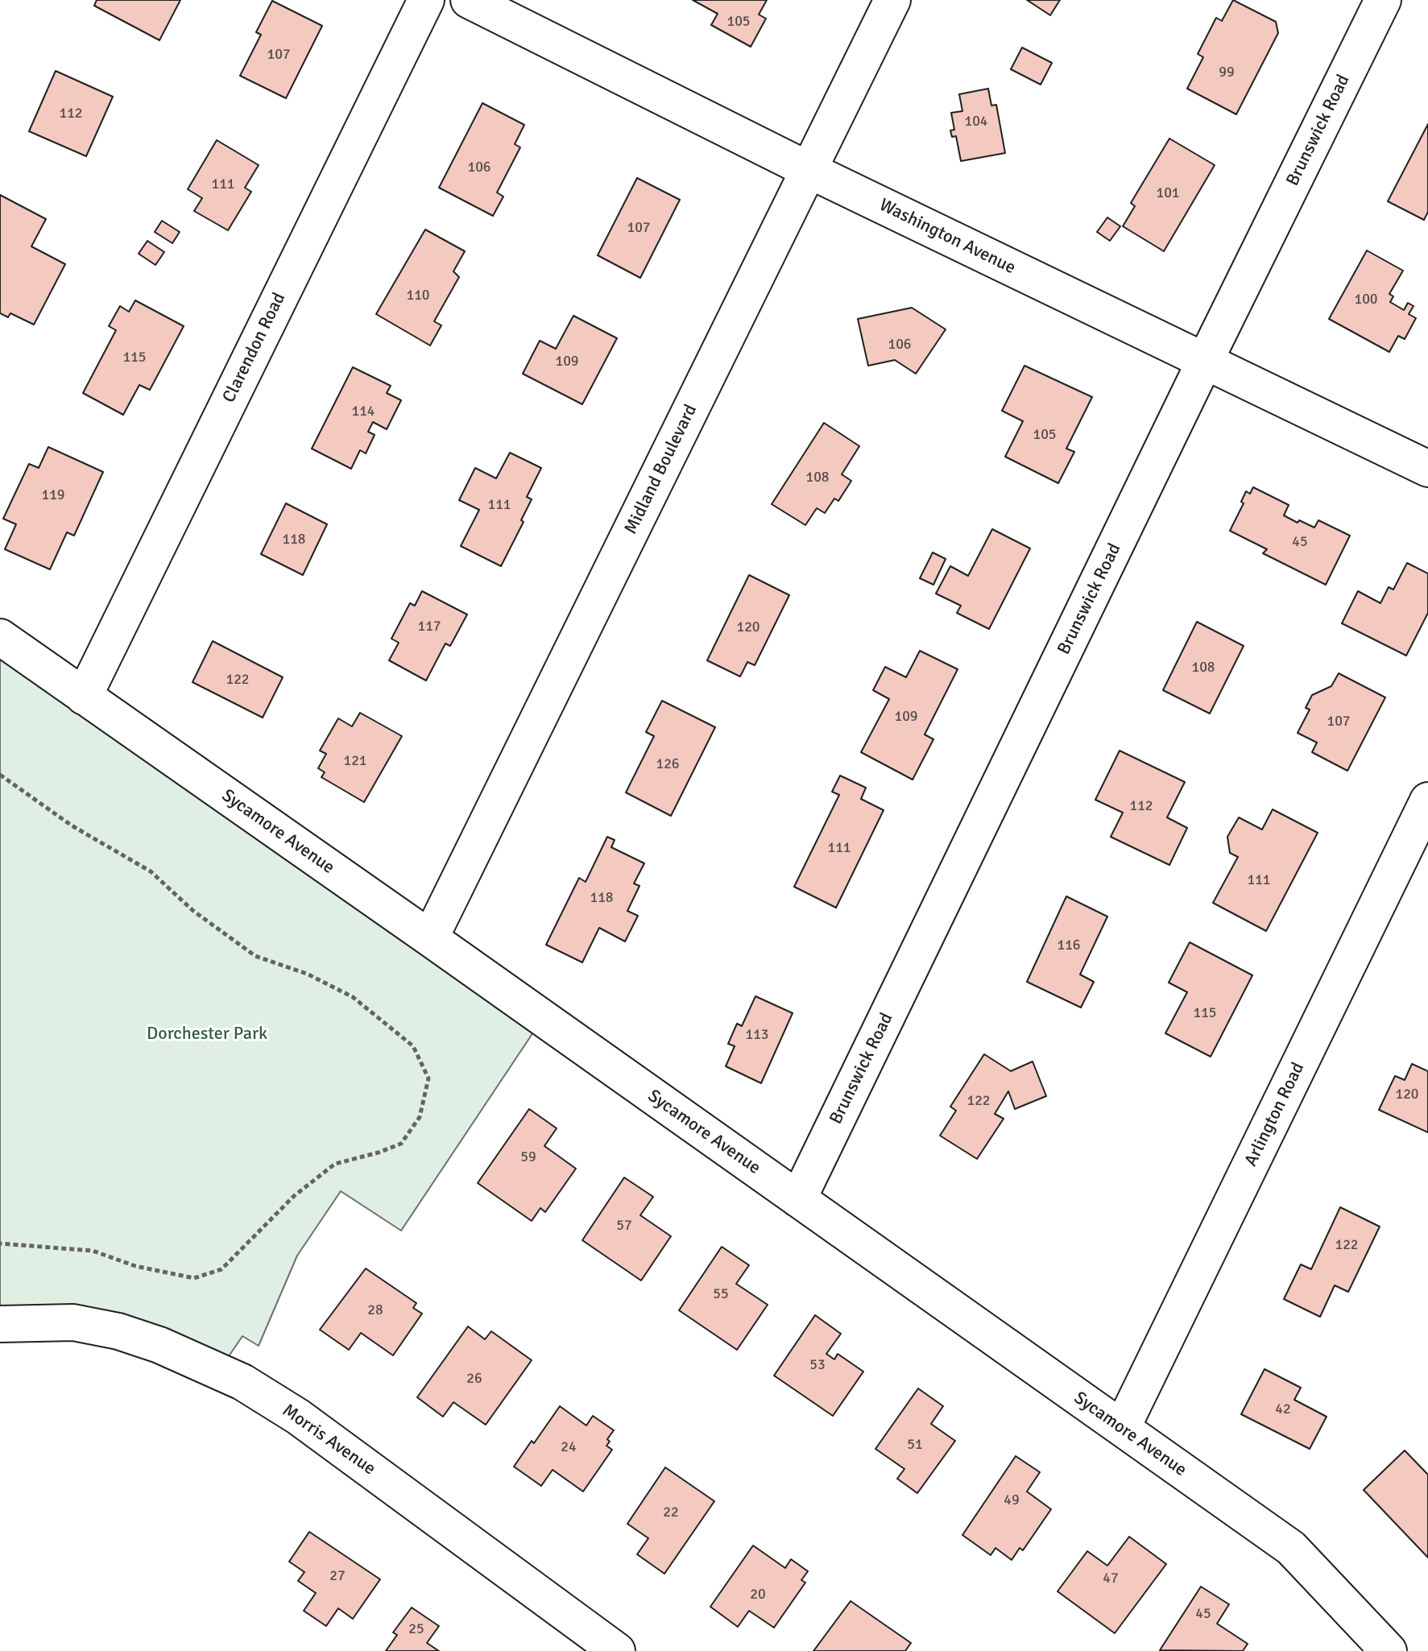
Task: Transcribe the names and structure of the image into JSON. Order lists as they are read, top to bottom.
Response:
{
  "streets": {
    "street": [
      "Brunswick Road",
      "Washington Avenue",
      "Clarendon Road",
      "Midland Boulevard",
      "Sycamore Avenue",
      "Arlington Road",
      "Morris Avenue"
    ]
  },
  "crossings": [
    ["Brunswick Road", "Washington Avenue"],
    ["Brunswick Road", "Sycamore Avenue"],
    ["Washington Avenue", "Midland Boulevard"],
    ["Clarendon Road", "Sycamore Avenue"],
    ["Midland Boulevard", "Sycamore Avenue"],
    ["Sycamore Avenue", "Arlington Road"]
  ],
  "parks": ["Dorchester Park"],
  "house_numbers": [
    "105",
    "107",
    "99",
    "112",
    "104",
    "106",
    "111",
    "101",
    "107",
    "110",
    "100",
    "106",
    "115",
    "109",
    "114",
    "105",
    "108",
    "119",
    "111",
    "118",
    "45",
    "117",
    "120",
    "108",
    "122",
    "109",
    "107",
    "121",
    "126",
    "112",
    "111",
    "111",
    "118",
    "116",
    "115",
    "113",
    "120",
    "122",
    "59",
    "57",
    "122",
    "55",
    "28",
    "53",
    "26",
    "42",
    "51",
    "24",
    "49",
    "22",
    "27",
    "47",
    "20",
    "45",
    "25"
  ]
}
